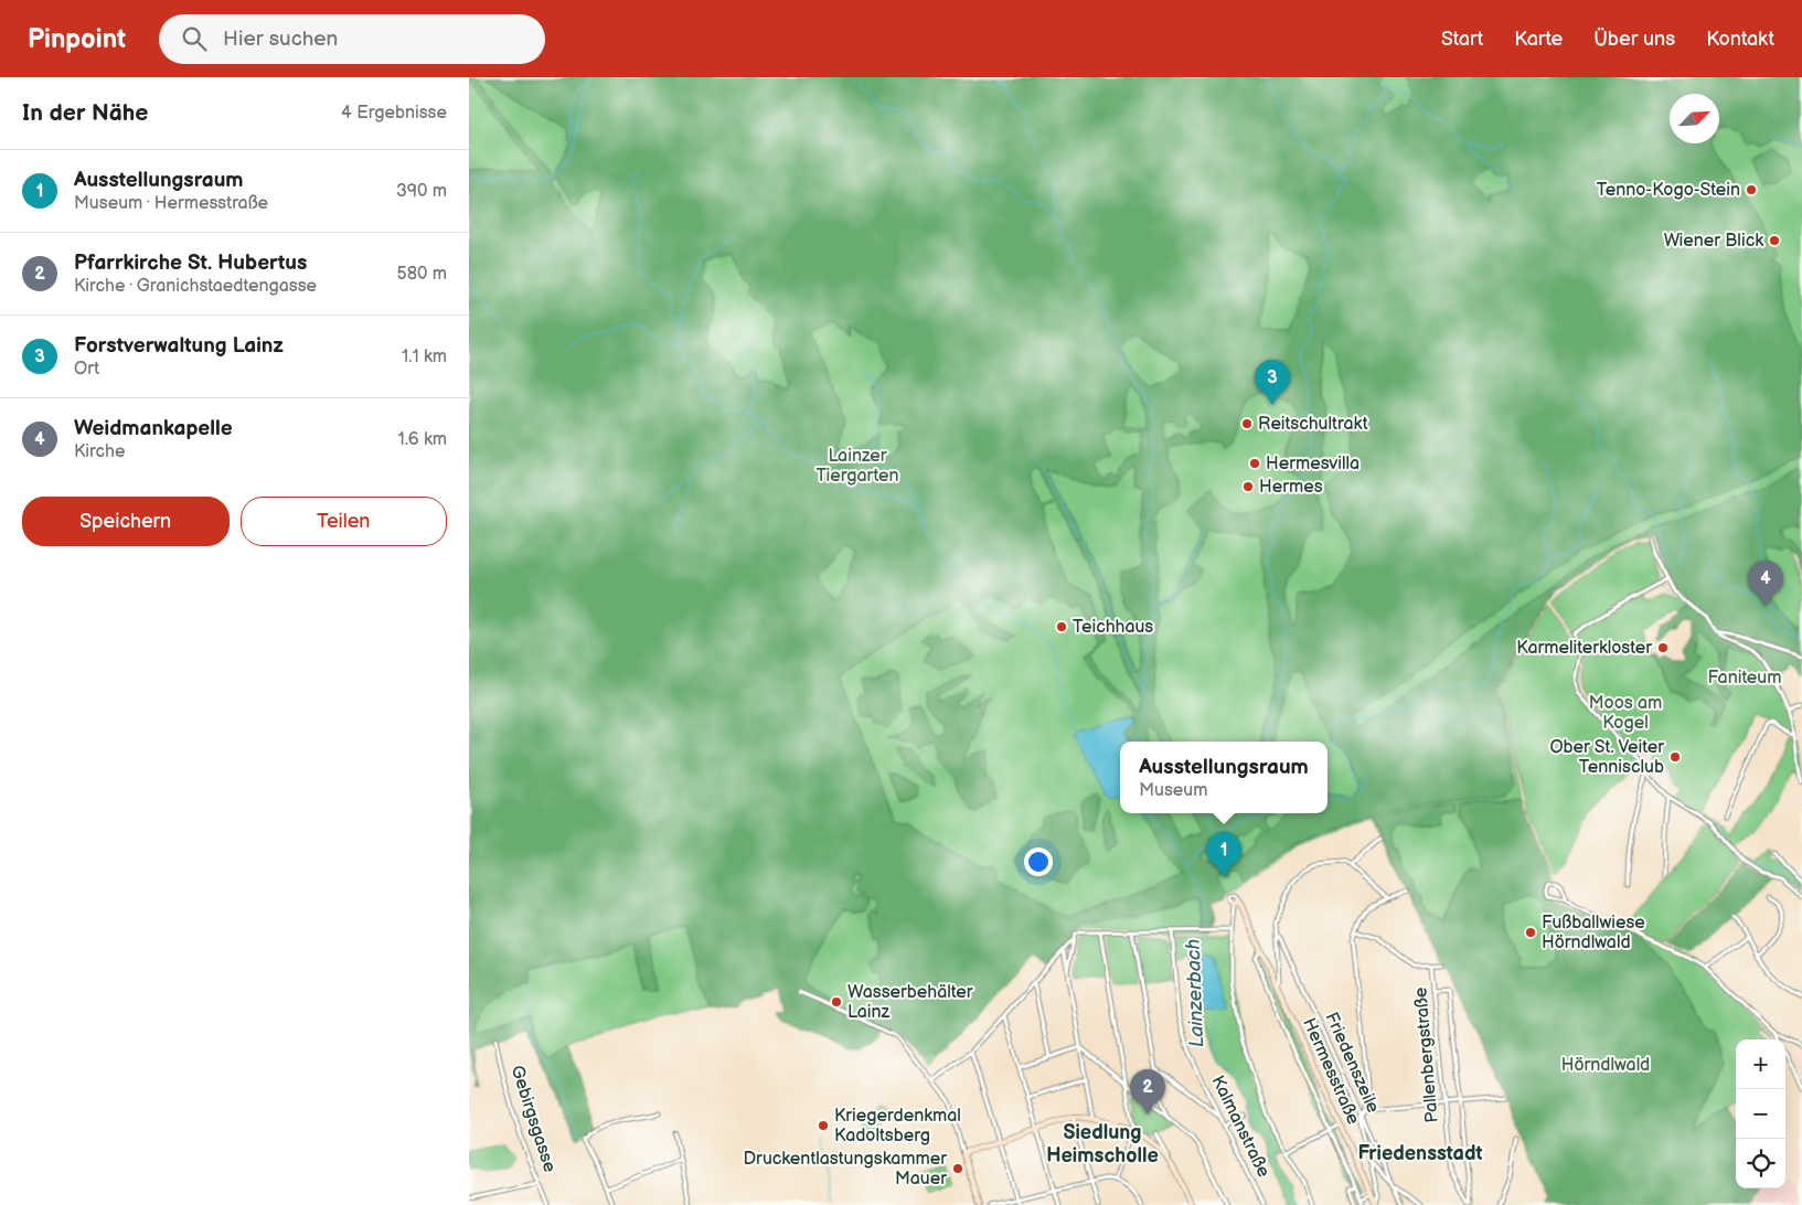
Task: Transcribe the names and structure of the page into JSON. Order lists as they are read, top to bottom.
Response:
{
  "streets": {
    "street": [
      "Pallenbergstraße",
      "Friedenszeile",
      "Hermesstraße",
      "Gebirgsgasse",
      "Kalmanstraße"
    ]
  },
  "districts": ["Siedlung Heimscholle", "Friedensstadt"],
  "water": ["Lainzerbach"],
  "parks": [
    "Lainzer Tiergarten",
    "Faniteum",
    "Moos am Kogel",
    "Hörndlwald"
  ],
  "places": [
    "Tenno-Kogo-Stein",
    "Wiener Blick",
    "Reitschultrakt",
    "Hermesvilla",
    "Hermes",
    "Teichhaus",
    "Karmeliterkloster",
    "Ober St. Veiter Tennisclub",
    "Fußballwiese Hörndlwald",
    "Wasserbehälter Lainz",
    "Kriegerdenkmal Kadoltsberg",
    "Druckentlastungskammer Mauer"
  ],
  "north": "top right",
  "page": {
    "header": "Pinpoint",
    "search": "Hier suchen",
    "nav": [
      "Start",
      "Karte",
      "Über uns",
      "Kontakt"
    ],
    "heading": ["In der Nähe", "4 Ergebnisse"],
    "list": [
      {
        "mark": "1",
        "name": "Ausstellungsraum",
        "note": "Museum · Hermesstraße",
        "value": "390 m"
      },
      {
        "mark": "2",
        "name": "Pfarrkirche St. Hubertus",
        "note": "Kirche · Granichstaedtengasse",
        "value": "580 m"
      },
      {
        "mark": "3",
        "name": "Forstverwaltung Lainz",
        "note": "Ort",
        "value": "1.1 km"
      },
      {
        "mark": "4",
        "name": "Weidmankapelle",
        "note": "Kirche",
        "value": "1.6 km"
      }
    ],
    "pins": [
      "3",
      "4",
      "1",
      "2"
    ],
    "buttons": ["Speichern", "Teilen"],
    "popup": ["Ausstellungsraum", "Museum"],
    "map_buttons": ["+", "−"]
  }
}
